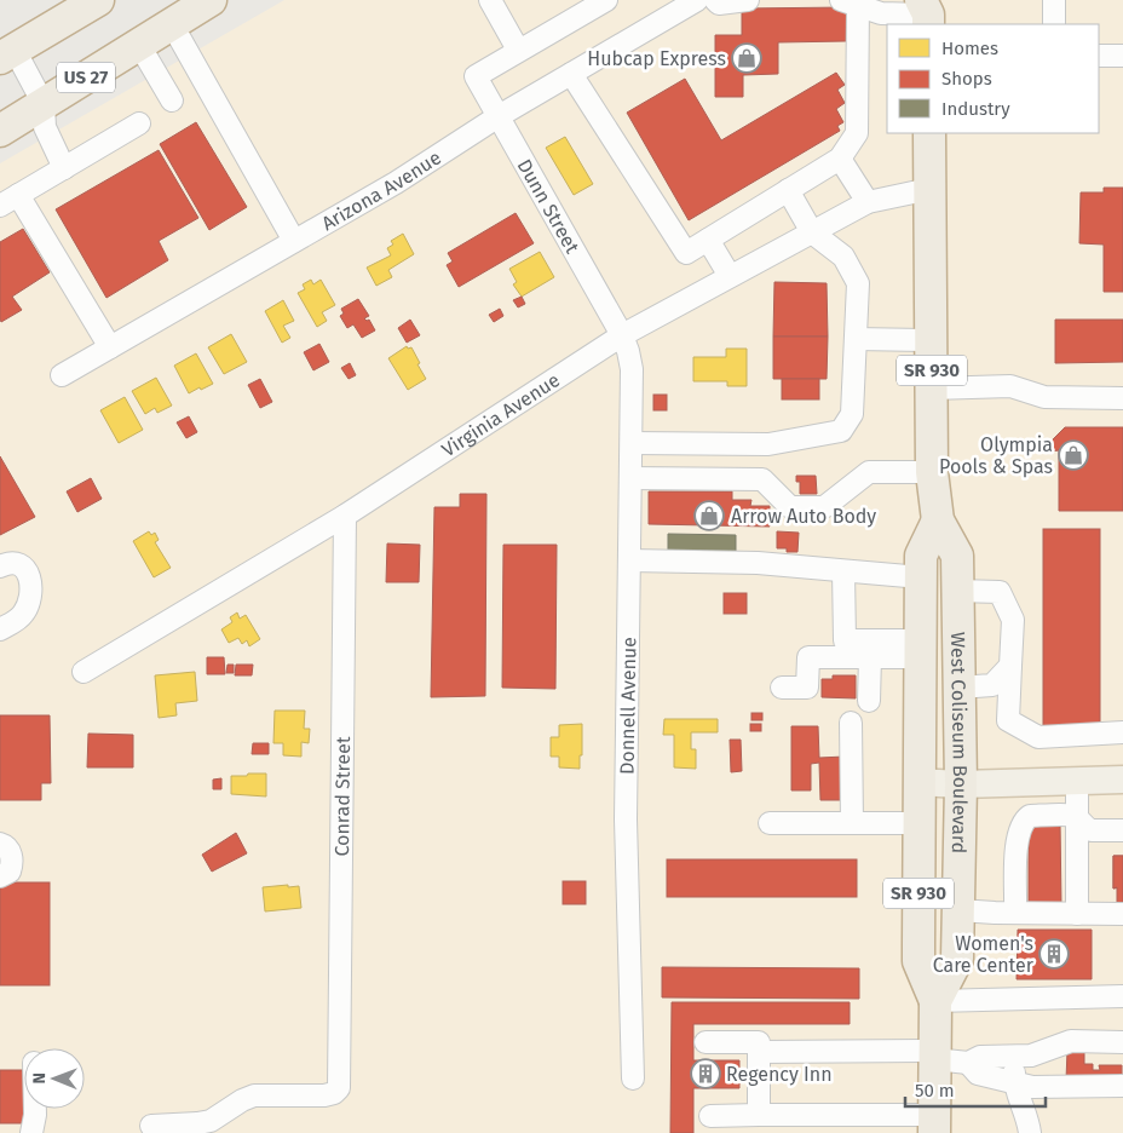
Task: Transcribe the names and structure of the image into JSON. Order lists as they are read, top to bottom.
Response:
{
  "streets": {
    "highway": ["US 27", "SR 930", "West Coliseum Boulevard"],
    "street": [
      "Arizona Avenue",
      "Dunn Street",
      "Virginia Avenue",
      "Donnell Avenue",
      "Conrad Street"
    ]
  },
  "crossings": [
    ["Arizona Avenue", "Dunn Street"],
    ["Dunn Street", "Virginia Avenue"],
    ["Dunn Street", "Donnell Avenue"],
    ["Virginia Avenue", "Donnell Avenue"],
    ["Virginia Avenue", "West Coliseum Boulevard"],
    ["Virginia Avenue", "Conrad Street"]
  ],
  "places": {
    "shop": ["Hubcap Express", "Olympia Pools & Spas", "Arrow Auto Body"],
    "building": ["Women's Care Center", "Regency Inn"]
  },
  "legend": ["Homes", "Shops", "Industry"],
  "scale_bar": "50 m",
  "north": "left"
}
